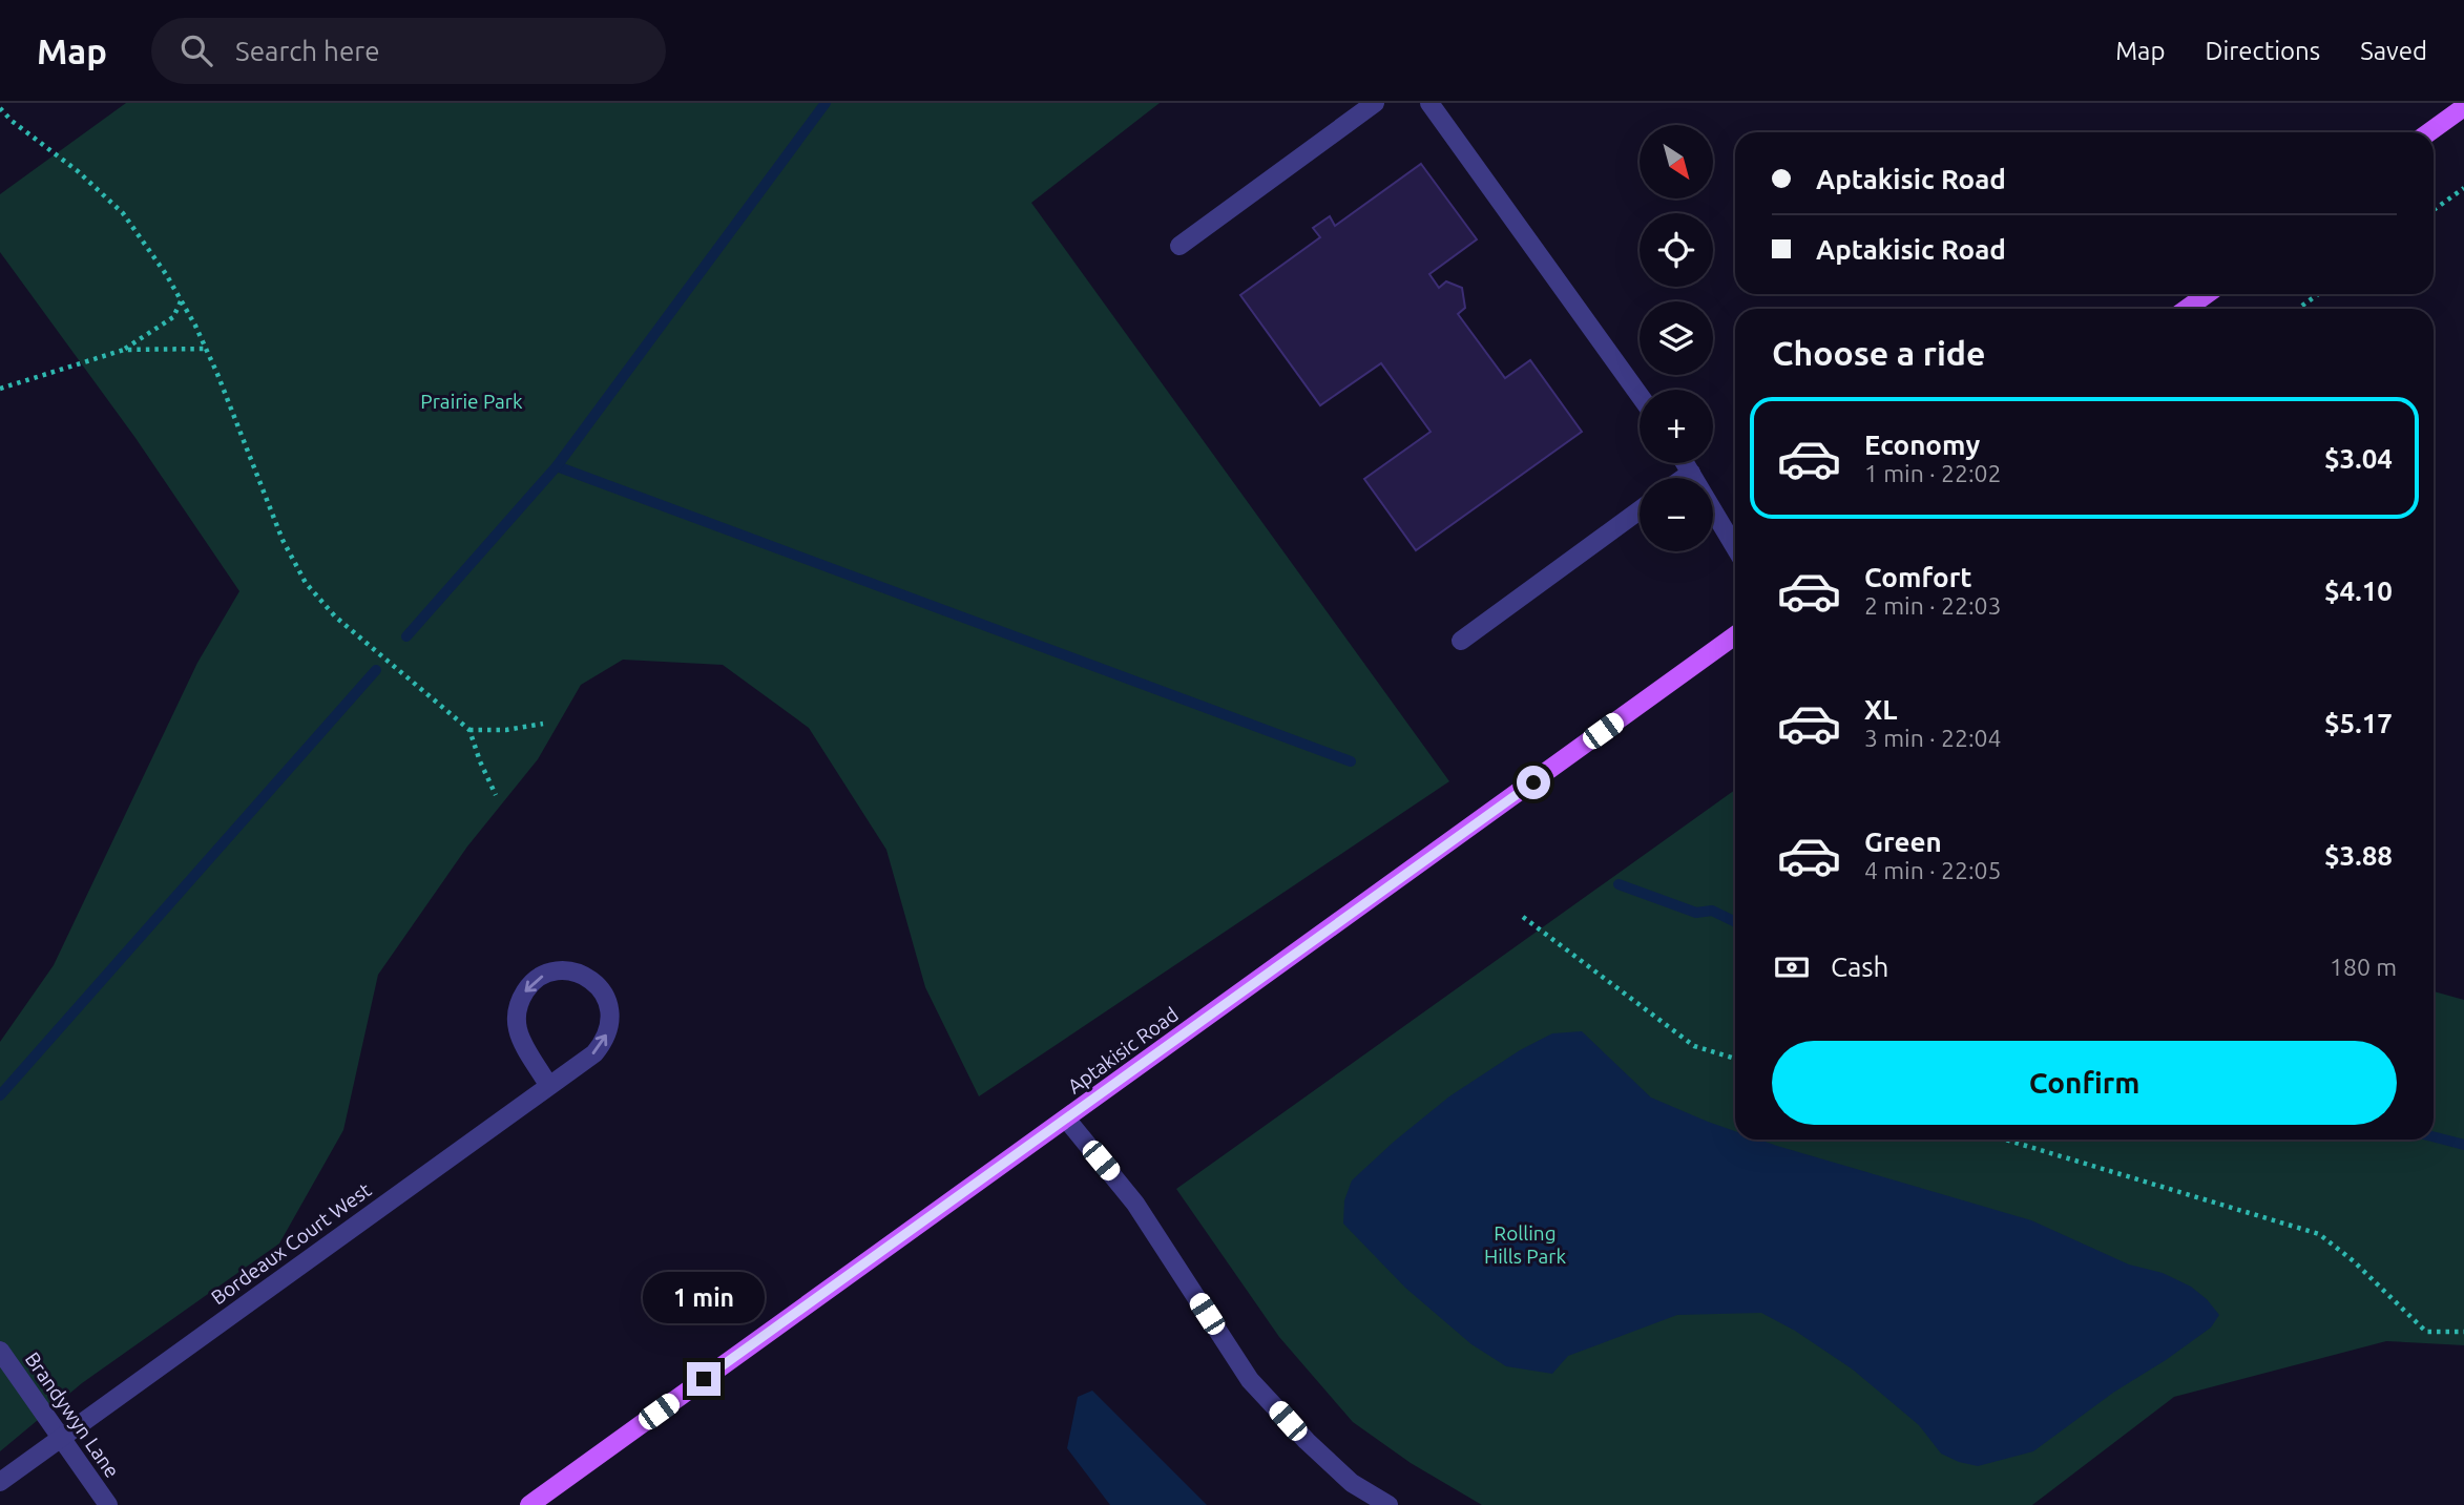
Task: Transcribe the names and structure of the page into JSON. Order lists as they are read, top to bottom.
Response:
{
  "streets": {
    "main road": ["Aptakisic Road"],
    "street": ["Bordeaux Court West", "Brandywyn Lane"]
  },
  "crossings": [
    ["Bordeaux Court West", "Brandywyn Lane"]
  ],
  "parks": ["Prairie Park", "Rolling Hills Park"],
  "north": "bottom right",
  "page": {
    "header": "Map",
    "search": "Search here",
    "nav": ["Map", "Directions", "Saved"],
    "map_buttons": ["+", "−"],
    "banner": ["Aptakisic Road", "Aptakisic Road"],
    "heading": "Choose a ride",
    "list": [
      {
        "name": "Economy",
        "note": "1 min · 22:02",
        "value": "$3.04"
      },
      {
        "name": "Comfort",
        "note": "2 min · 22:03",
        "value": "$4.10"
      },
      {
        "name": "XL",
        "note": "3 min · 22:04",
        "value": "$5.17"
      },
      {
        "name": "Green",
        "note": "4 min · 22:05",
        "value": "$3.88"
      }
    ],
    "pay": ["Cash", "180 m"],
    "buttons": "Confirm",
    "bubble": "1 min"
  }
}
